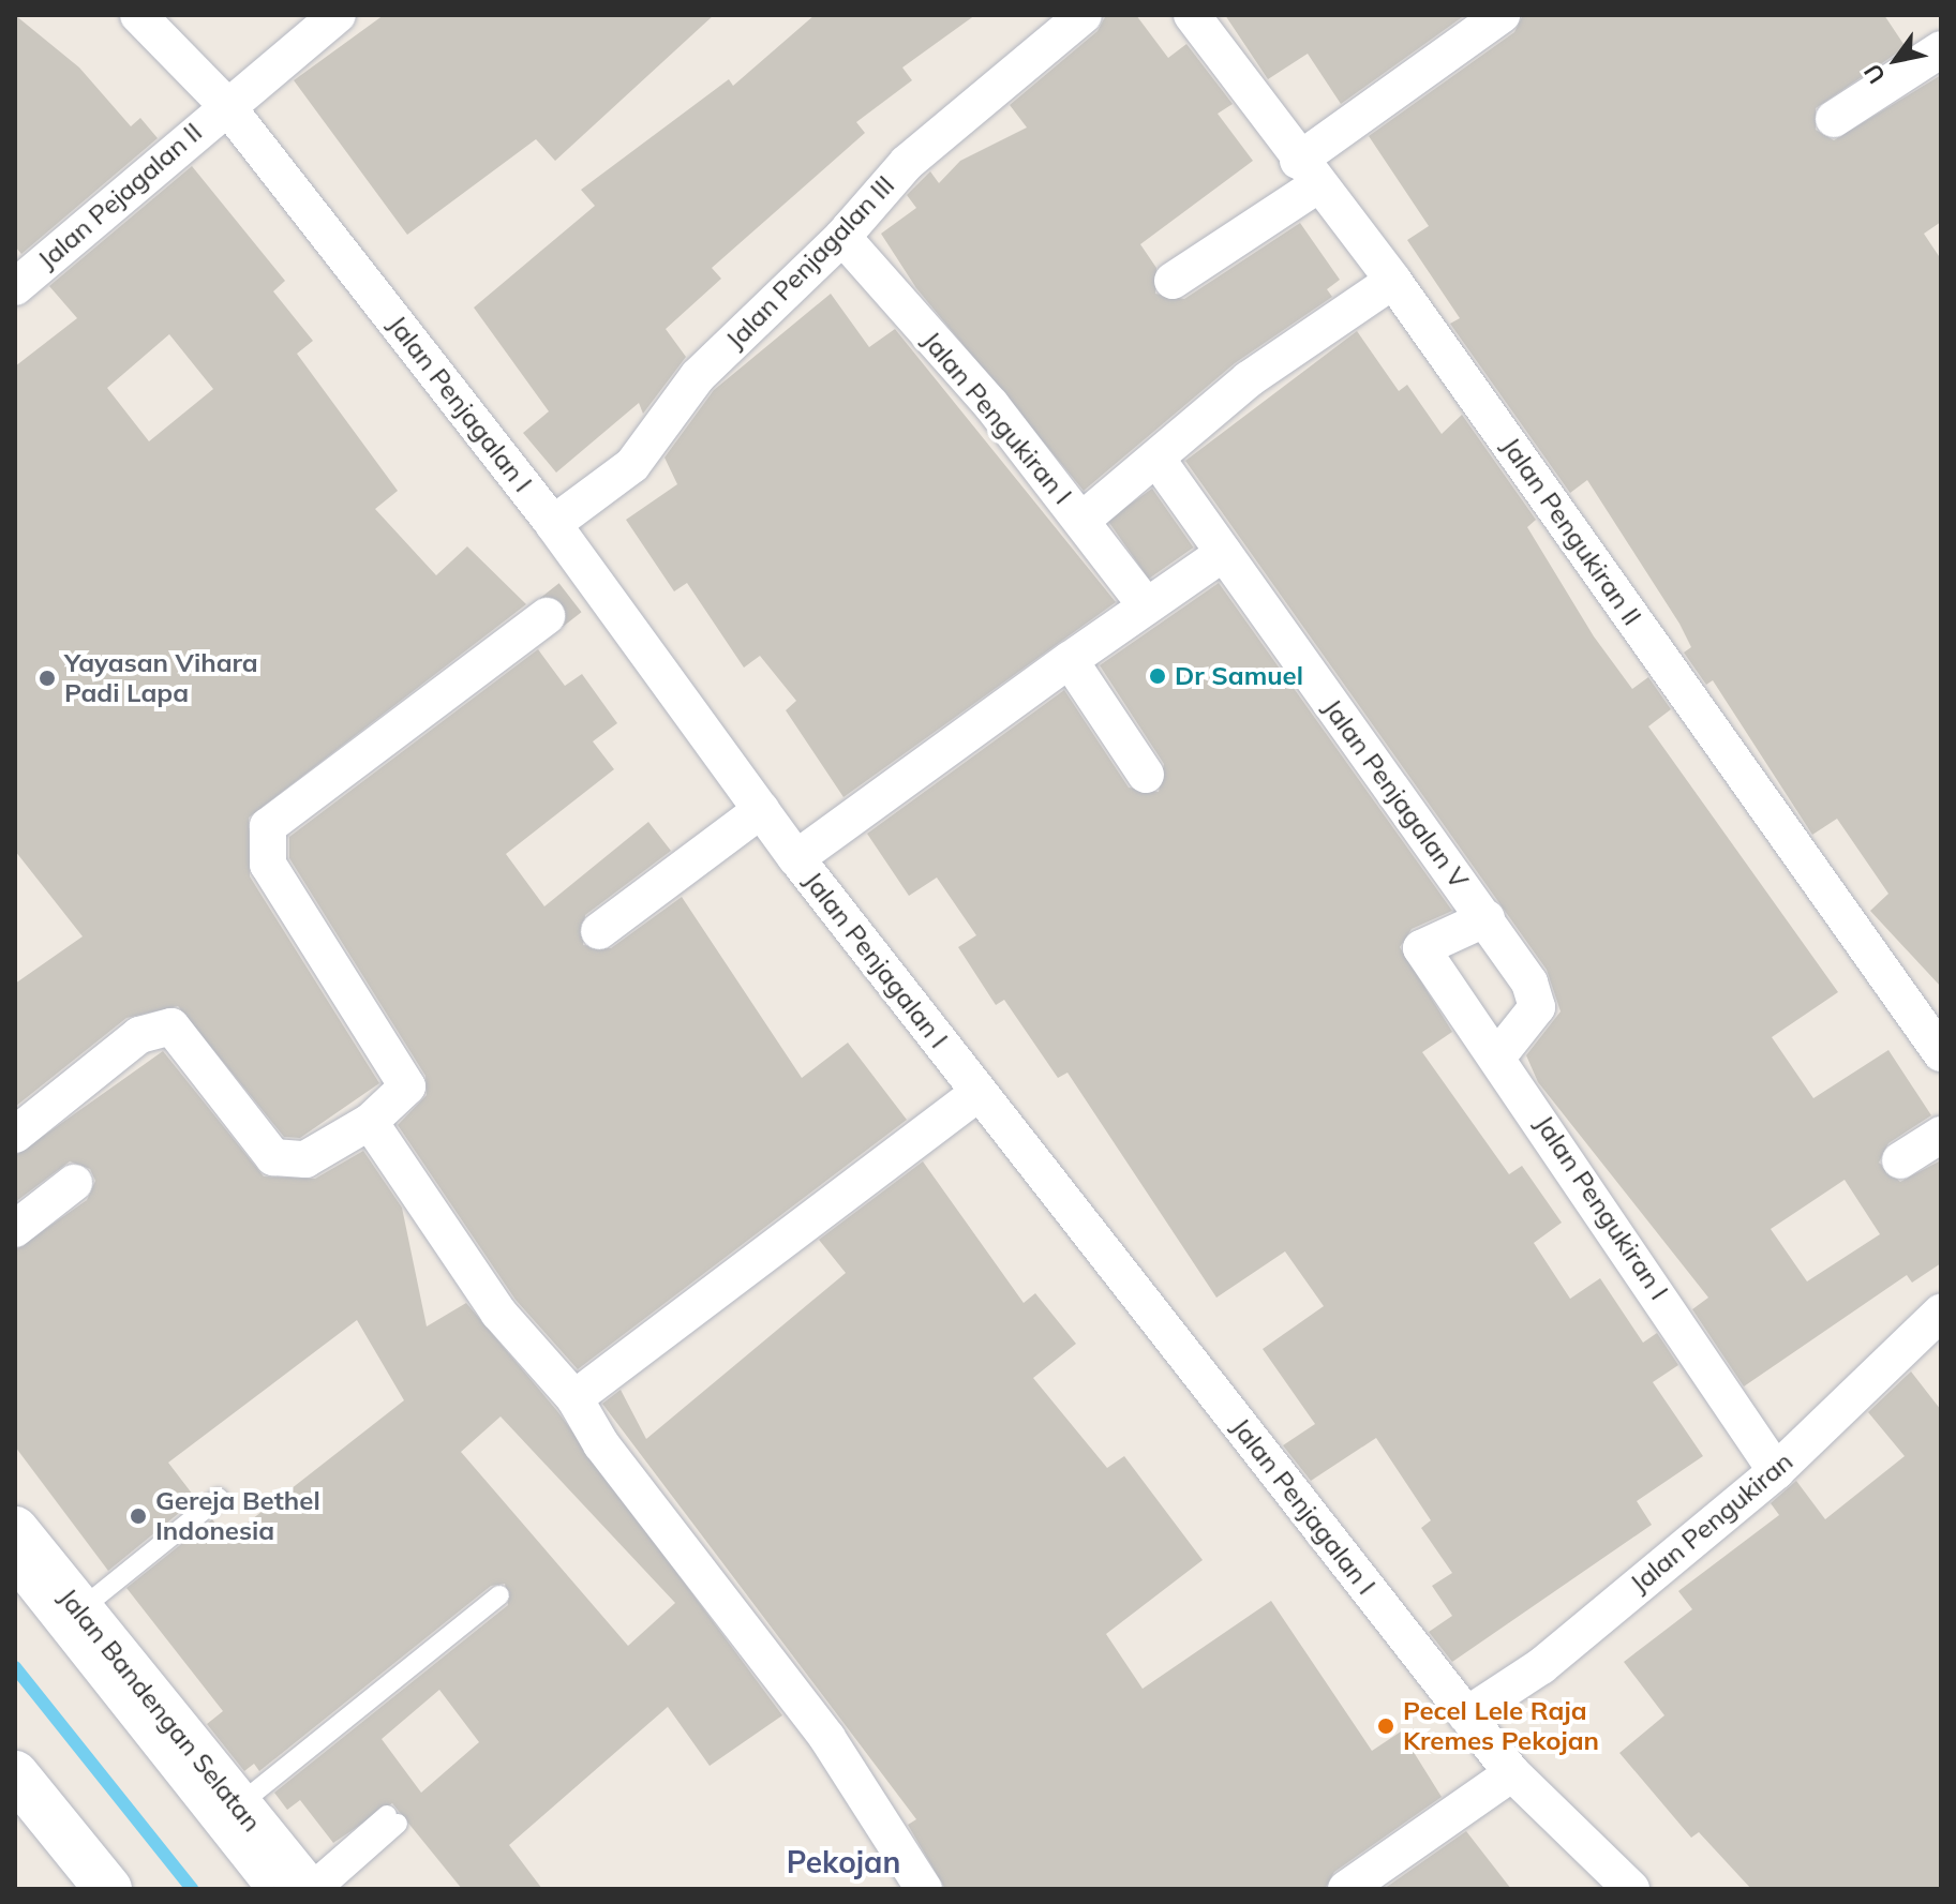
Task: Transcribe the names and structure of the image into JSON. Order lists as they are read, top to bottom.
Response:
{
  "streets": {
    "main road": ["Jalan Bandengan Selatan"],
    "street": [
      "Jalan Pejagalan II",
      "Jalan Penjagalan III",
      "Jalan Penjagalan I",
      "Jalan Pengukiran I",
      "Jalan Pengukiran II",
      "Jalan Penjagalan V",
      "Jalan Pengukiran"
    ]
  },
  "crossings": [
    ["Jalan Pejagalan II", "Jalan Penjagalan I"],
    ["Jalan Penjagalan III", "Jalan Penjagalan I"],
    ["Jalan Penjagalan III", "Jalan Pengukiran I"],
    ["Jalan Penjagalan I", "Jalan Pengukiran"],
    ["Jalan Pengukiran I", "Jalan Penjagalan V"],
    ["Jalan Pengukiran I", "Jalan Pengukiran"]
  ],
  "districts": ["Pekojan"],
  "places": [
    "Dr Samuel",
    "Yayasan Vihara Padi Lapa",
    "Gereja Bethel Indonesia",
    "Pecel Lele Raja Kremes Pekojan"
  ],
  "north": "bottom left"
}
